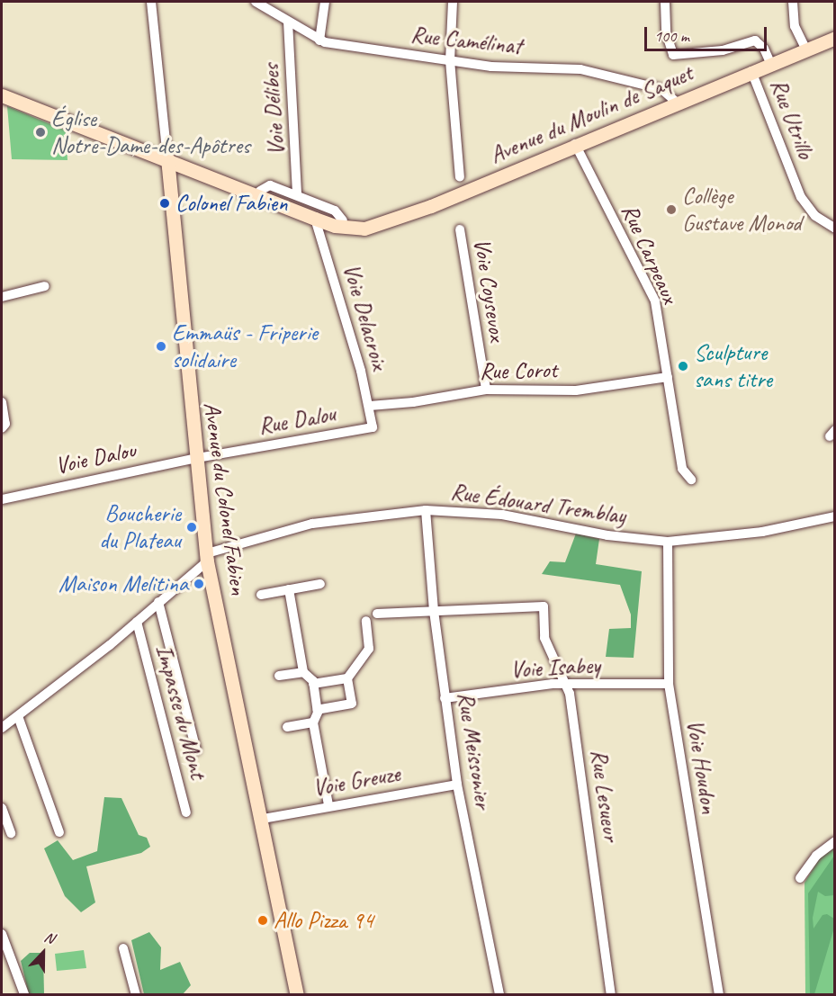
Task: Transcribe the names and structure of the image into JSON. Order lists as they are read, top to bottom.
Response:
{
  "streets": {
    "main road": ["Avenue du Moulin de Saquet", "Avenue du Colonel Fabien"],
    "street": [
      "Rue Camélinat",
      "Voie Délibes",
      "Rue Utrillo",
      "Rue Carpeaux",
      "Voie Coysevox",
      "Voie Delacroix",
      "Rue Corot",
      "Rue Dalou",
      "Voie Dalou",
      "Rue Édouard Tremblay",
      "Voie Isabey",
      "Impasse du Mont",
      "Rue Meissonier",
      "Voie Houdon",
      "Voie Greuze",
      "Rue Lesueur"
    ]
  },
  "crossings": [
    ["Rue Camélinat", "Voie Délibes"],
    ["Rue Camélinat", "Avenue du Moulin de Saquet"],
    ["Avenue du Moulin de Saquet", "Rue Utrillo"],
    ["Avenue du Moulin de Saquet", "Rue Carpeaux"],
    ["Avenue du Moulin de Saquet", "Voie Delacroix"],
    ["Avenue du Moulin de Saquet", "Avenue du Colonel Fabien"],
    ["Rue Carpeaux", "Rue Corot"],
    ["Voie Coysevox", "Rue Corot"],
    ["Voie Delacroix", "Rue Corot"],
    ["Voie Delacroix", "Rue Dalou"],
    ["Rue Dalou", "Voie Dalou"],
    ["Rue Dalou", "Avenue du Colonel Fabien"],
    ["Voie Dalou", "Avenue du Colonel Fabien"],
    ["Avenue du Colonel Fabien", "Rue Édouard Tremblay"],
    ["Avenue du Colonel Fabien", "Voie Greuze"],
    ["Rue Édouard Tremblay", "Impasse du Mont"],
    ["Rue Édouard Tremblay", "Rue Meissonier"],
    ["Rue Édouard Tremblay", "Voie Houdon"],
    ["Voie Isabey", "Rue Meissonier"],
    ["Voie Isabey", "Voie Houdon"],
    ["Voie Isabey", "Rue Lesueur"],
    ["Rue Meissonier", "Voie Greuze"],
    ["Rue Meissonier", "Rue Lesueur"]
  ],
  "places": [
    "Église Notre-Dame-des-Apôtres",
    "Colonel Fabien",
    "Collège Gustave Monod",
    "Emmaüs - Friperie solidaire",
    "Sculpture sans titre",
    "Boucherie du Plateau",
    "Maison Melitina",
    "Allo Pizza 94"
  ],
  "scale_bar": "100 m",
  "north": "top"
}
